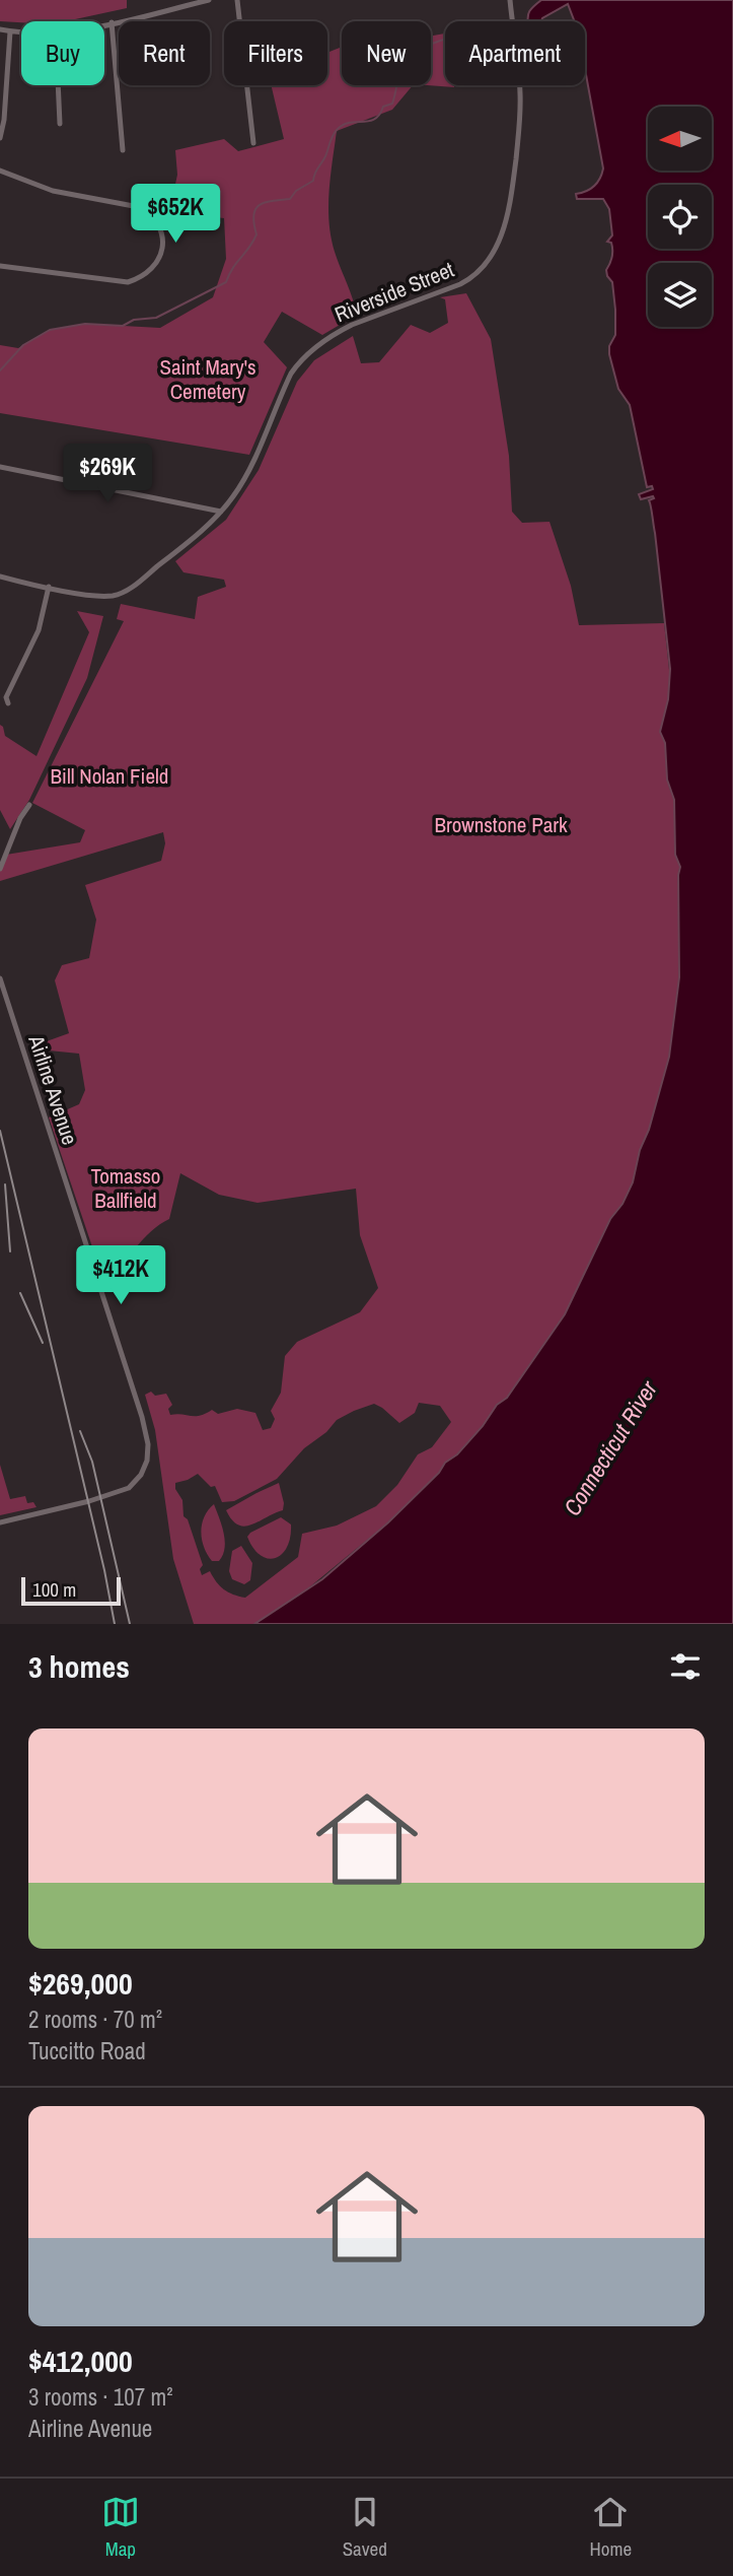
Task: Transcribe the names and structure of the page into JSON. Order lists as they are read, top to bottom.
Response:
{
  "streets": {
    "street": ["Riverside Street", "Airline Avenue"]
  },
  "water": ["Connecticut River"],
  "parks": [
    "Saint Mary's Cemetery",
    "Bill Nolan Field",
    "Brownstone Park",
    "Tomasso Ballfield"
  ],
  "scale_bar": "100 m",
  "north": "left",
  "page": {
    "chip": [
      "Buy",
      "Rent",
      "Filters",
      "New",
      "Apartment"
    ],
    "price": ["$652K", "$269K", "$412K"],
    "scale": "100 m",
    "heading": "3 homes",
    "list": [
      {
        "name": "$269,000",
        "note": "2 rooms · 70 m² · Tuccitto Road"
      },
      {
        "name": "$412,000",
        "note": "3 rooms · 107 m² · Airline Avenue"
      }
    ],
    "tabs": ["Map", "Saved", "Home"]
  }
}
